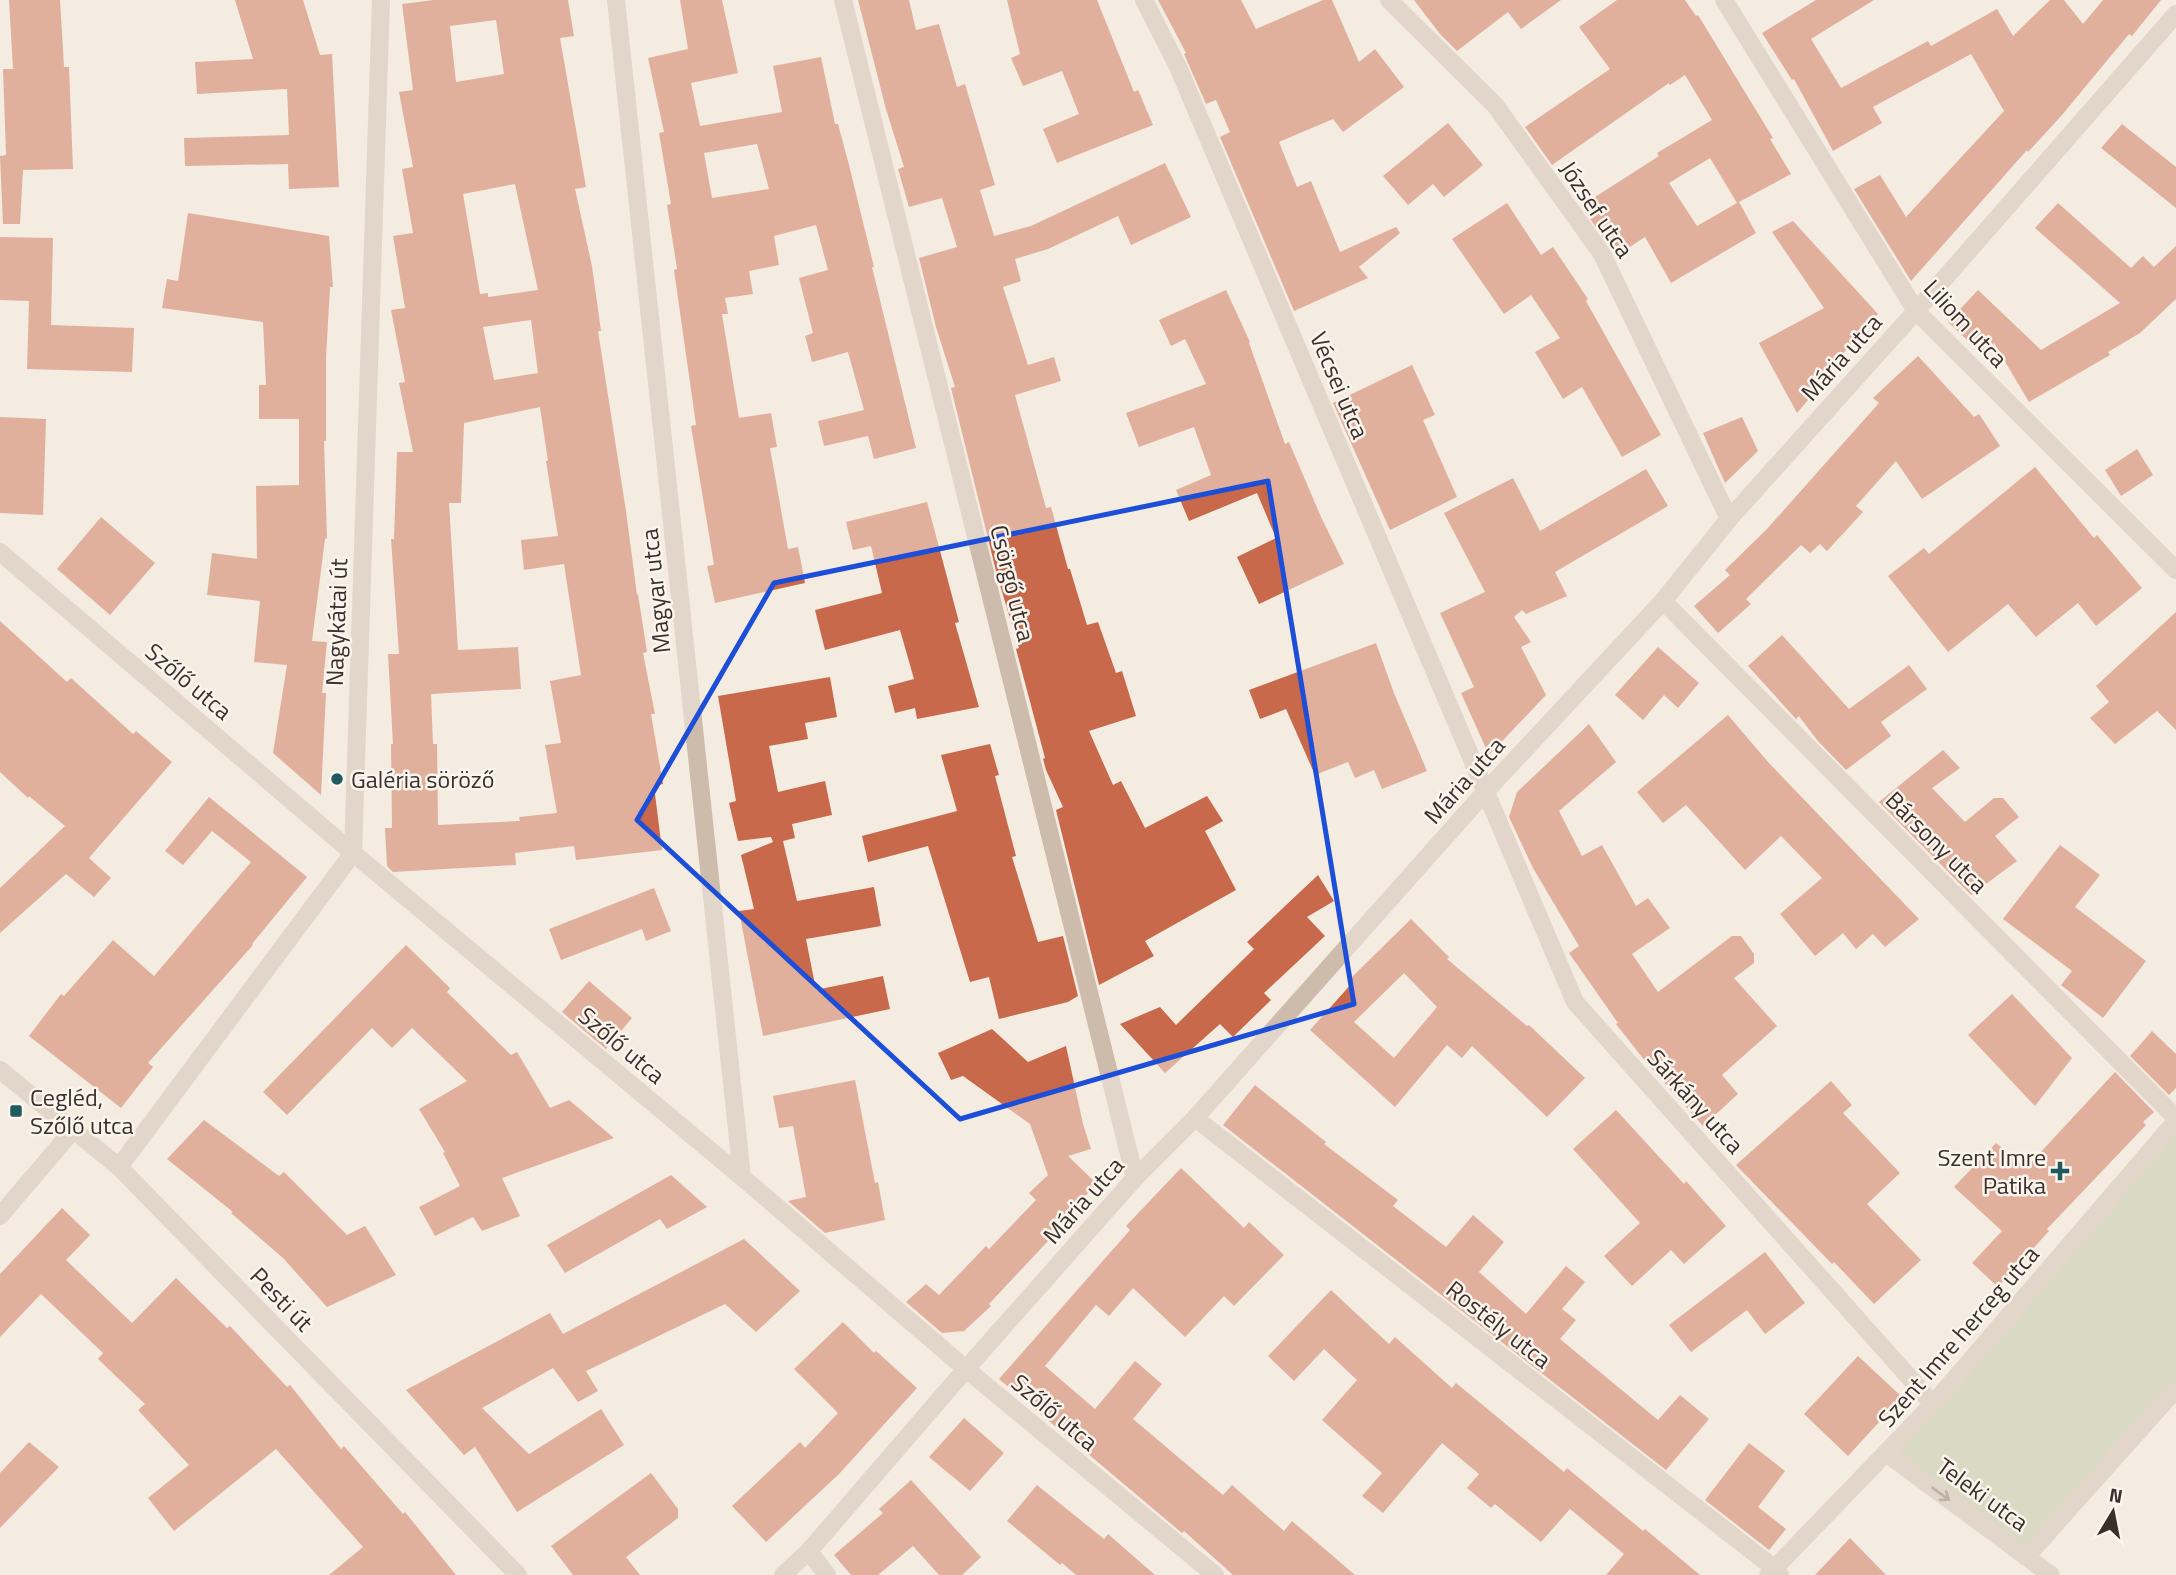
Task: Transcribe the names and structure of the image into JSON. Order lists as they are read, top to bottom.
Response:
{
  "streets": {
    "street": [
      "József utca",
      "Liliom utca",
      "Mária utca",
      "Vécsei utca",
      "Csörgő utca",
      "Magyar utca",
      "Nagykátai út",
      "Szőlő utca",
      "Bársony utca",
      "Sárkány utca",
      "Pesti út",
      "Rostély utca",
      "Szent Imre herceg utca",
      "Teleki utca"
    ]
  },
  "crossings": [
    ["József utca", "Mária utca"],
    ["Liliom utca", "Mária utca"],
    ["Mária utca", "Vécsei utca"],
    ["Mária utca", "Csörgő utca"],
    ["Mária utca", "Szőlő utca"],
    ["Mária utca", "Bársony utca"],
    ["Mária utca", "Sárkány utca"],
    ["Mária utca", "Rostély utca"],
    ["Vécsei utca", "Sárkány utca"],
    ["Magyar utca", "Szőlő utca"],
    ["Nagykátai út", "Szőlő utca"],
    ["Bársony utca", "Szent Imre herceg utca"],
    ["Sárkány utca", "Szent Imre herceg utca"],
    ["Rostély utca", "Szent Imre herceg utca"],
    ["Szent Imre herceg utca", "Teleki utca"]
  ],
  "one_way": ["Teleki utca"],
  "places": {
    "other": ["Galéria söröző"],
    "transit": ["Cegléd, Szőlő utca"],
    "health": ["Szent Imre Patika"]
  },
  "north": "top"
}
